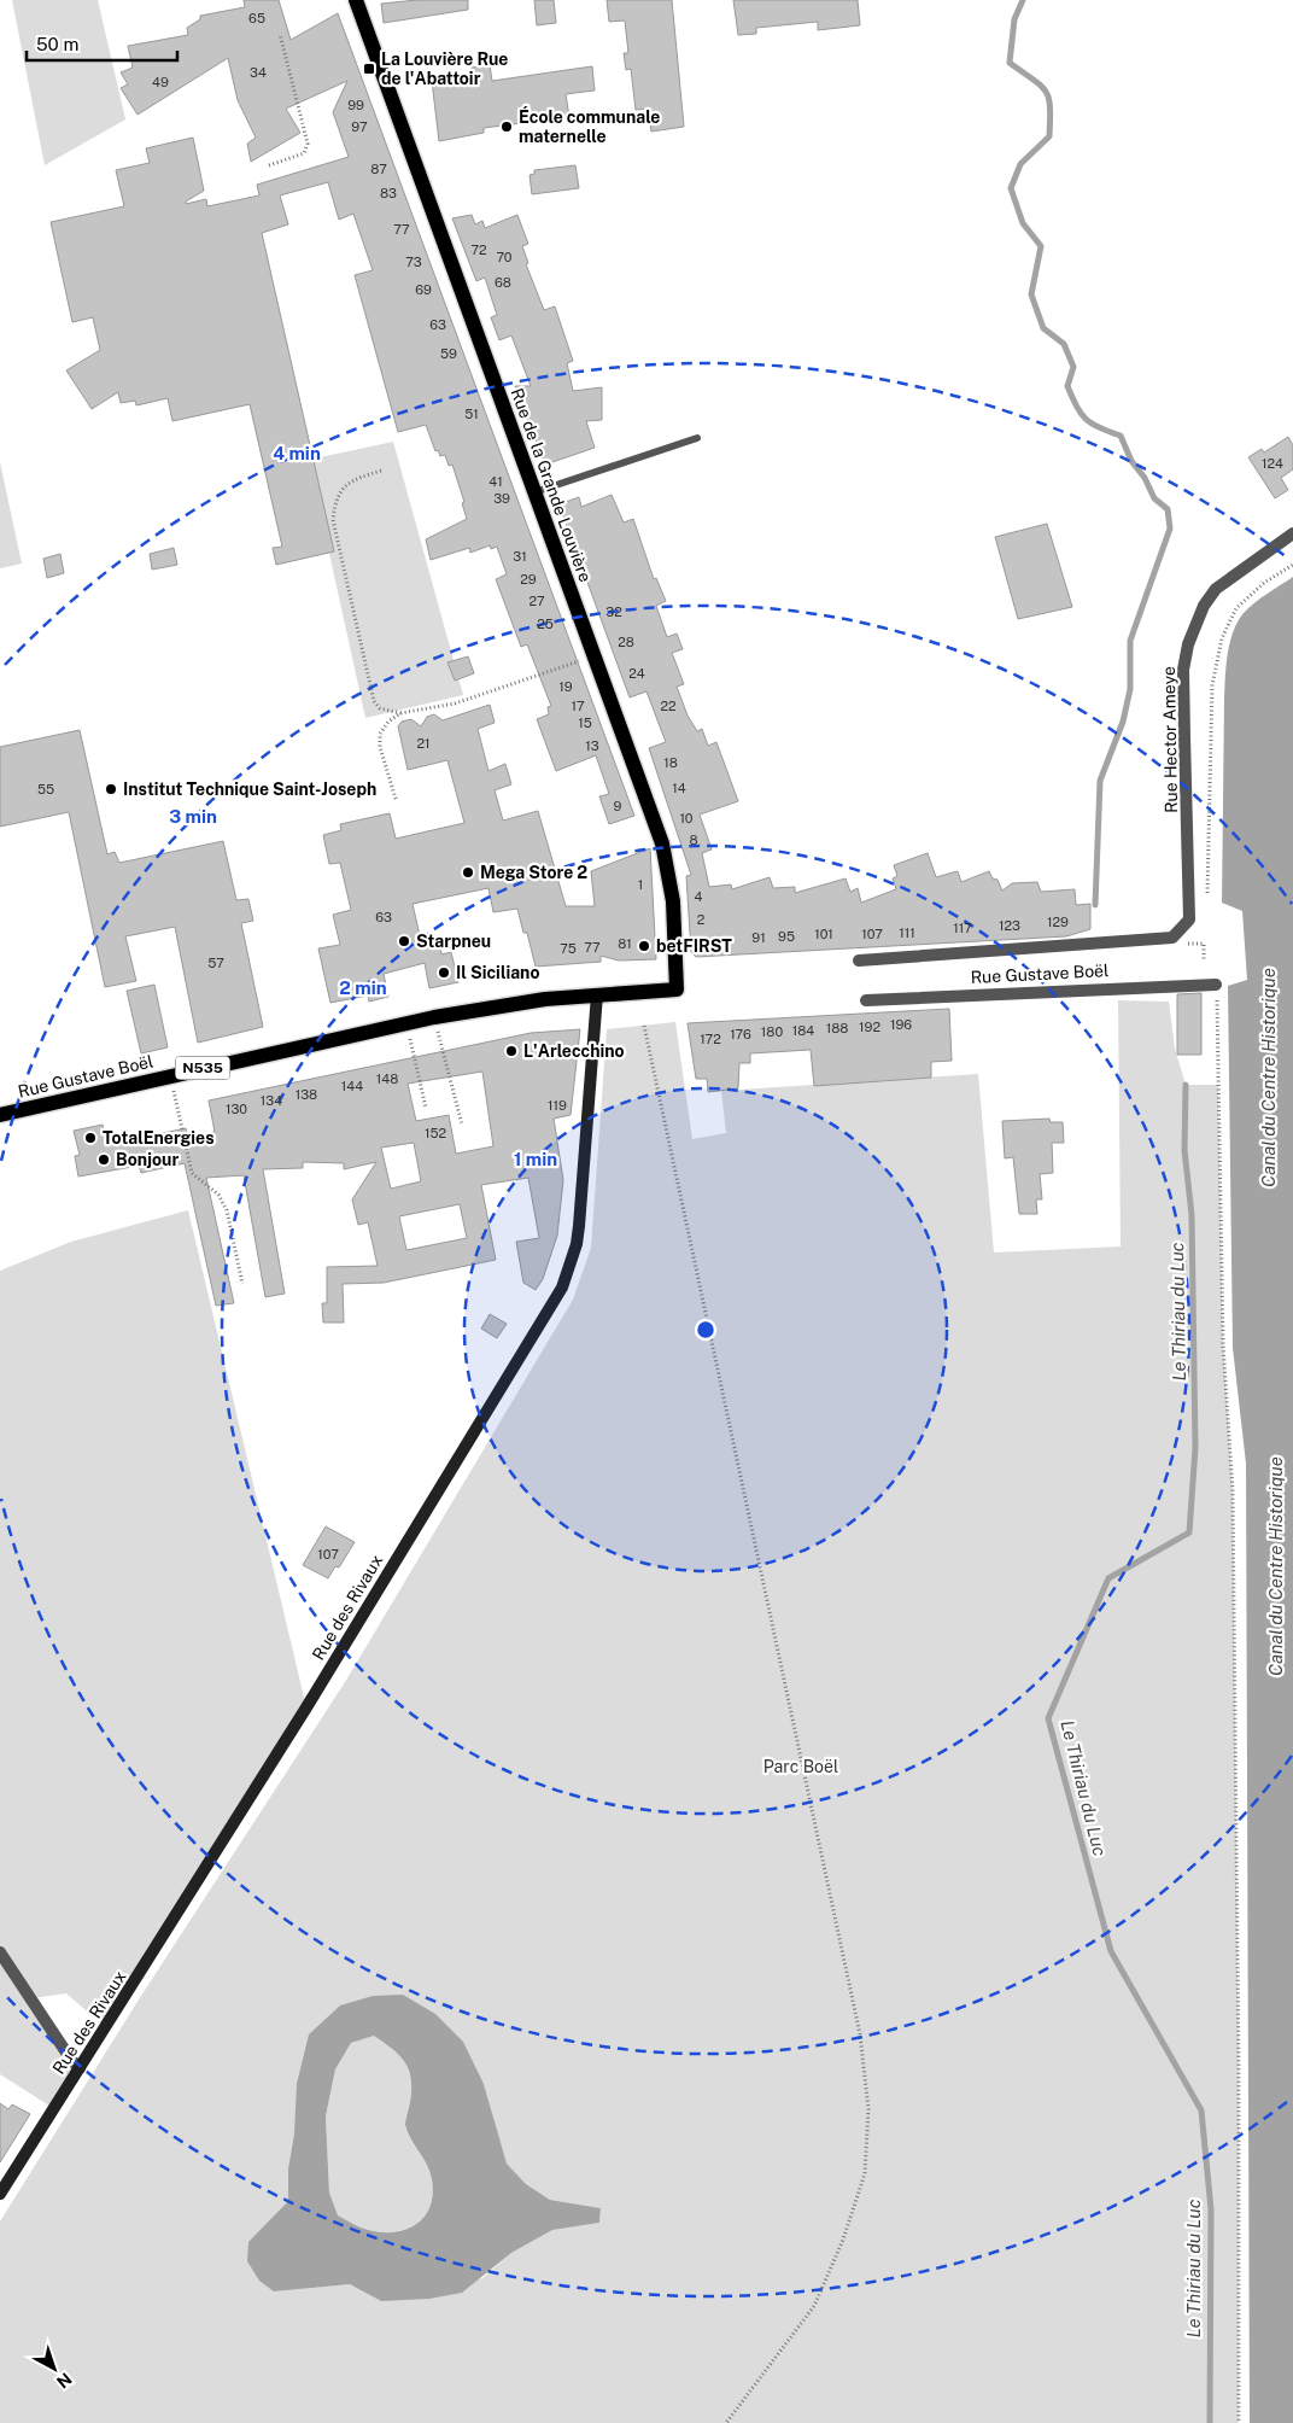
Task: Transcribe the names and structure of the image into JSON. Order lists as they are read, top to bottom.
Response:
{
  "streets": {
    "main road": ["Rue de la Grande Louvière", "Rue Gustave Boël", "N535"],
    "street": ["Rue Hector Ameye", "Rue des Rivaux"]
  },
  "crossings": [
    ["Rue de la Grande Louvière", "Rue Gustave Boël"],
    ["Rue Hector Ameye", "Rue Gustave Boël"],
    ["Rue Gustave Boël", "Rue des Rivaux"]
  ],
  "water": ["Canal du Centre Historique", "Le Thiriau du Luc"],
  "parks": ["Parc Boël"],
  "places": {
    "transit": ["La Louvière Rue de l'Abattoir"],
    "other": [
      "École communale maternelle",
      "Institut Technique Saint-Joseph",
      "Mega Store 2",
      "Starpneu",
      "betFIRST",
      "Il Siciliano",
      "L'Arlecchino",
      "TotalEnergies",
      "Bonjour"
    ]
  },
  "house_numbers": [
    "65",
    "34",
    "49",
    "99",
    "97",
    "87",
    "83",
    "77",
    "72",
    "70",
    "73",
    "68",
    "69",
    "63",
    "59",
    "51",
    "124",
    "41",
    "39",
    "31",
    "29",
    "27",
    "32",
    "25",
    "28",
    "24",
    "19",
    "17",
    "22",
    "15",
    "21",
    "13",
    "18",
    "14",
    "55",
    "9",
    "10",
    "8",
    "1",
    "4",
    "63",
    "2",
    "129",
    "123",
    "117",
    "111",
    "101",
    "107",
    "95",
    "91",
    "81",
    "77",
    "75",
    "57",
    "196",
    "192",
    "188",
    "184",
    "180",
    "176",
    "172",
    "148",
    "144",
    "138",
    "134",
    "119",
    "130",
    "152",
    "107"
  ],
  "scale_bar": "50 m",
  "north": "bottom right",
  "rings": [
    "4 min",
    "3 min",
    "2 min",
    "1 min"
  ]
}
